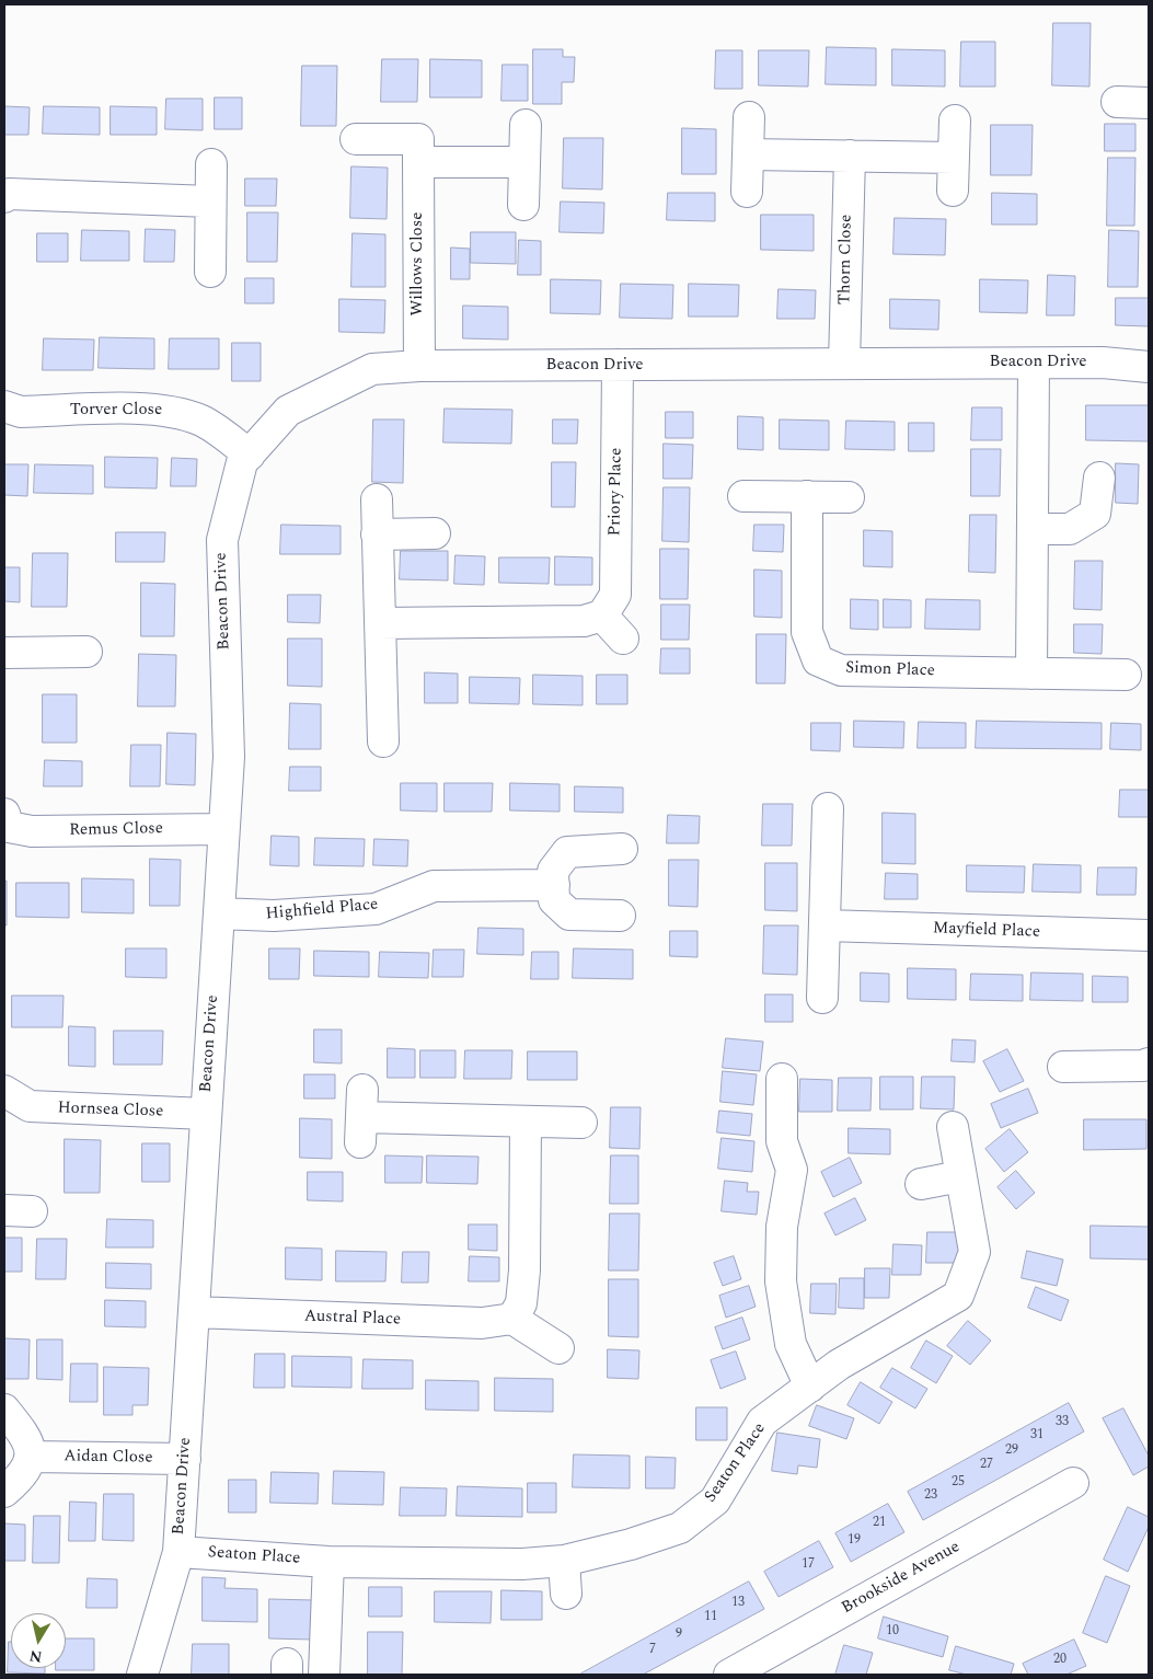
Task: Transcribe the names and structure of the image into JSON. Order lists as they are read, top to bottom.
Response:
{
  "streets": {
    "street": [
      "Thorn Close",
      "Willows Close",
      "Beacon Drive",
      "Torver Close",
      "Priory Place",
      "Simon Place",
      "Remus Close",
      "Highfield Place",
      "Mayfield Place",
      "Hornsea Close",
      "Austral Place",
      "Aidan Close",
      "Seaton Place",
      "Brookside Avenue"
    ]
  },
  "crossings": [
    ["Thorn Close", "Beacon Drive"],
    ["Willows Close", "Beacon Drive"],
    ["Beacon Drive", "Torver Close"],
    ["Beacon Drive", "Priory Place"],
    ["Beacon Drive", "Remus Close"],
    ["Beacon Drive", "Highfield Place"],
    ["Beacon Drive", "Hornsea Close"],
    ["Beacon Drive", "Austral Place"],
    ["Beacon Drive", "Aidan Close"],
    ["Beacon Drive", "Seaton Place"]
  ],
  "house_numbers": [
    "33",
    "31",
    "29",
    "27",
    "25",
    "23",
    "21",
    "19",
    "17",
    "13",
    "11",
    "10",
    "9",
    "7",
    "20"
  ],
  "north": "bottom"
}
